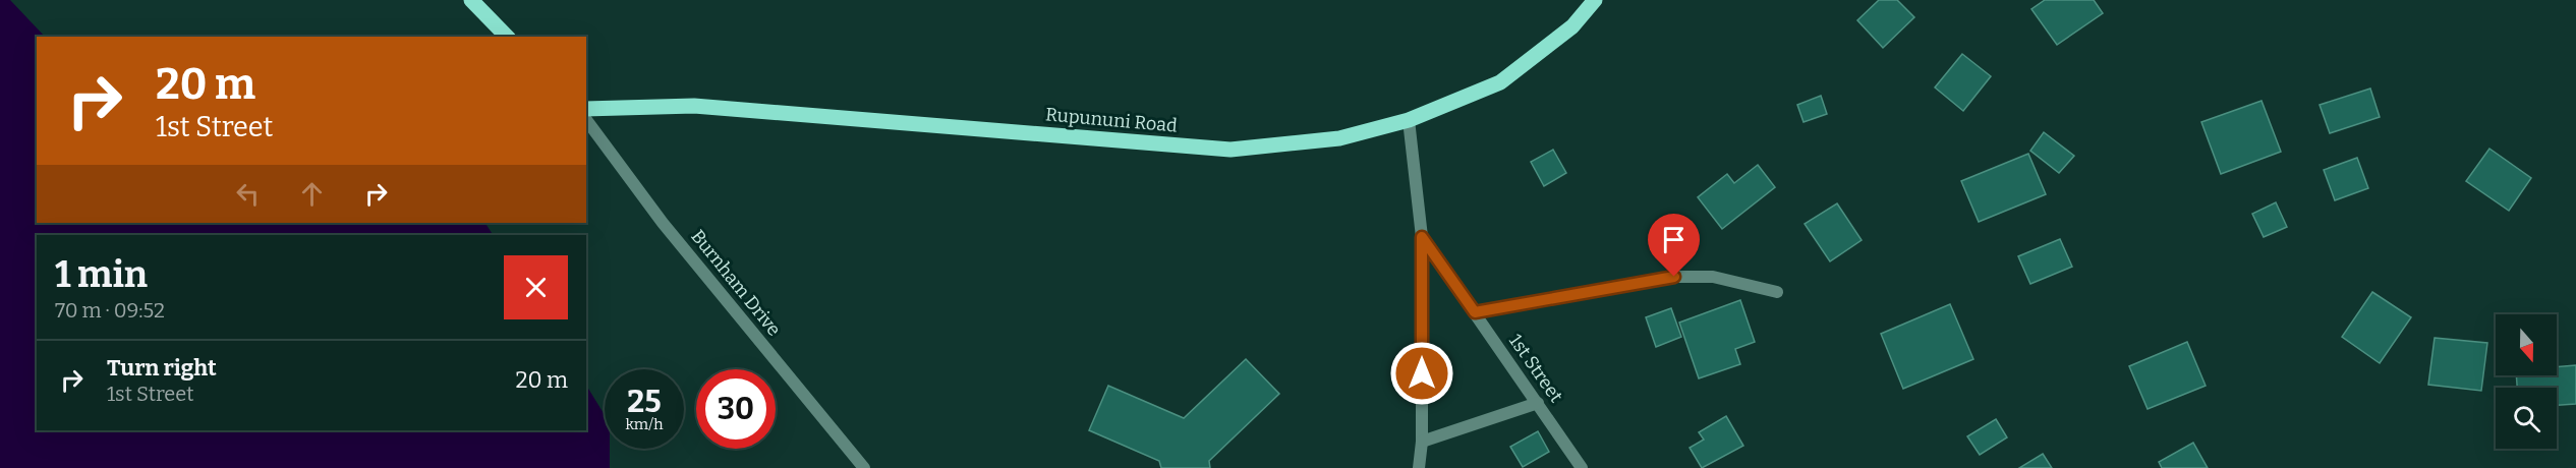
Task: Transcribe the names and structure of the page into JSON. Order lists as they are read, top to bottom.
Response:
{
  "streets": {
    "main road": ["Rupununi Road"],
    "street": ["Burnham Drive", "1st Street"]
  },
  "crossings": [
    ["Rupununi Road", "1st Street"]
  ],
  "north": "bottom",
  "page": {
    "turn": ["20 m", "1st Street"],
    "heading": ["1 min", "70 m · 09:52"],
    "list": [
      {
        "name": "Turn right",
        "note": "1st Street",
        "value": "20 m"
      }
    ],
    "speed": "25 km/h",
    "limit": "30"
  }
}
